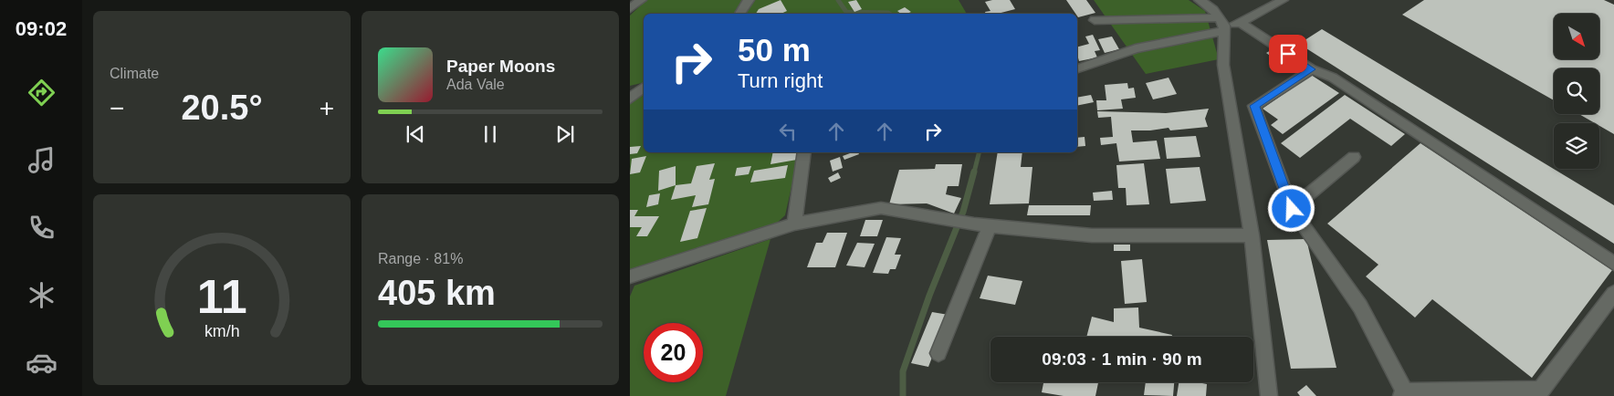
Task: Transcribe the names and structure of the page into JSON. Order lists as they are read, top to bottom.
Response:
{
  "north": "bottom right",
  "page": {
    "tabs": "09:02",
    "tile": [
      "Climate",
      ["Range · 81%", "405 km"]
    ],
    "turn": ["50 m", "Turn right"],
    "song": ["Paper Moons", "Ada Vale"],
    "heat": ["−", "20.5°", "+"],
    "limit": "20",
    "trip": "09:03 · 1 min · 90 m",
    "gauge": ["11", "km/h"]
  }
}
